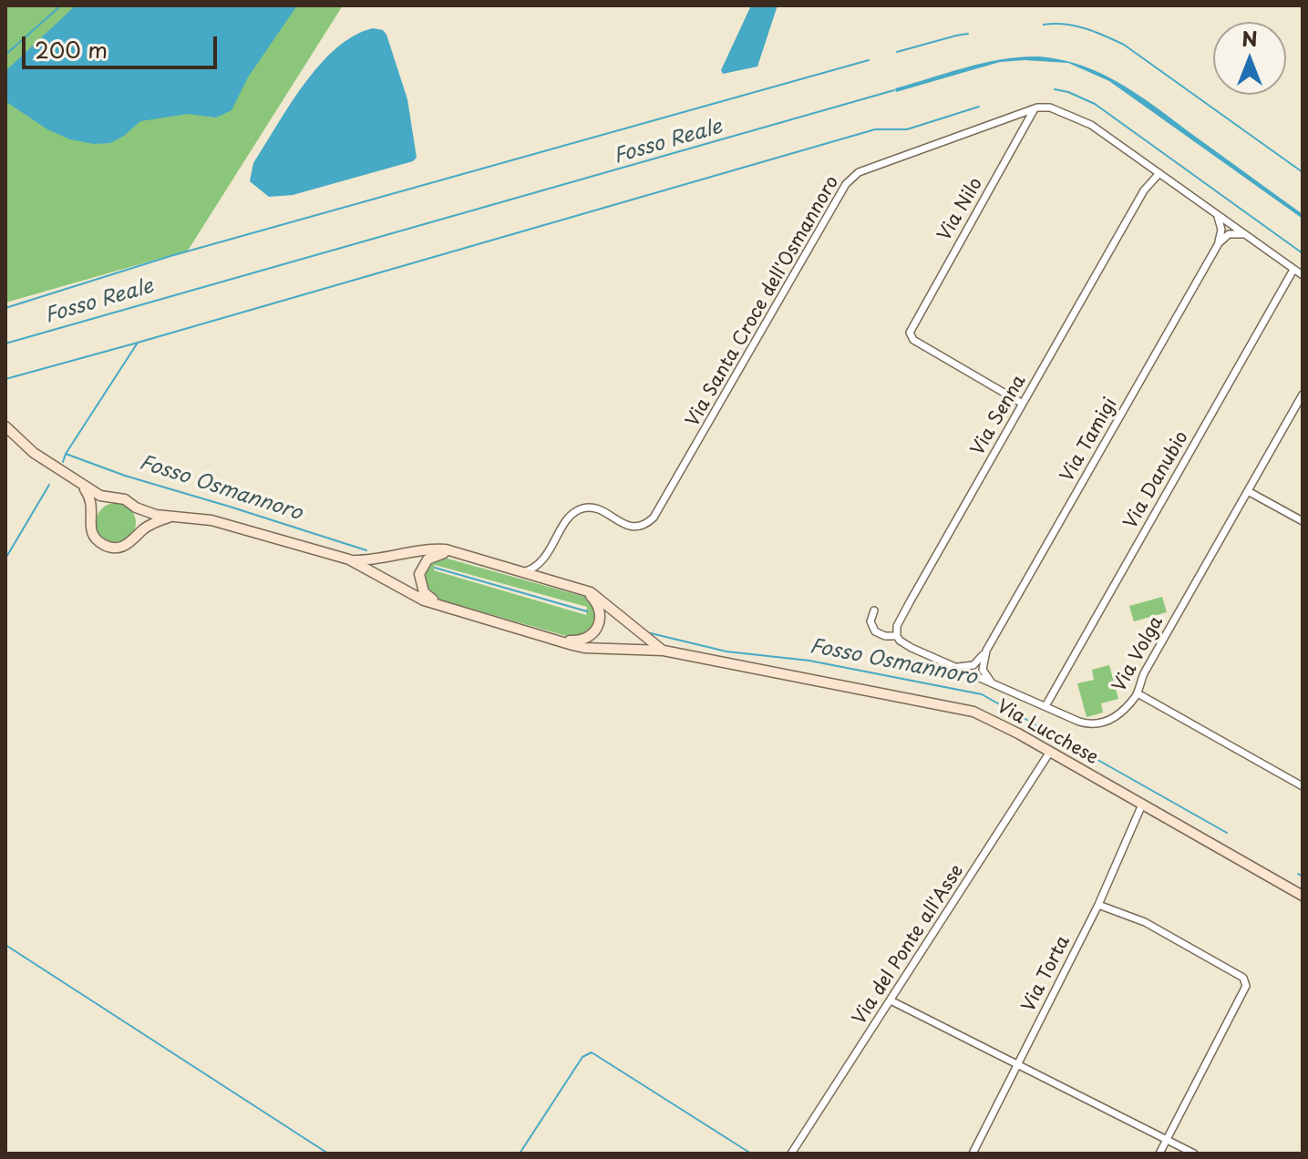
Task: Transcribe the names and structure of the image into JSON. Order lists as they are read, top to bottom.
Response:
{
  "streets": {
    "main road": ["Via Lucchese"],
    "street": [
      "Via Nilo",
      "Via Santa Croce dell'Osmannoro",
      "Via Senna",
      "Via Tamigi",
      "Via Danubio",
      "Via Volga",
      "Via del Ponte all'Asse",
      "Via Torta"
    ]
  },
  "crossings": [
    ["Via Nilo", "Via Santa Croce dell'Osmannoro"],
    ["Via Nilo", "Via Senna"],
    ["Via Senna", "Via Volga"],
    ["Via Danubio", "Via Volga"],
    ["Via Lucchese", "Via del Ponte all'Asse"],
    ["Via Lucchese", "Via Torta"]
  ],
  "water": ["Fosso Reale", "Fosso Osmannoro"],
  "scale_bar": "200 m",
  "north": "top"
}
